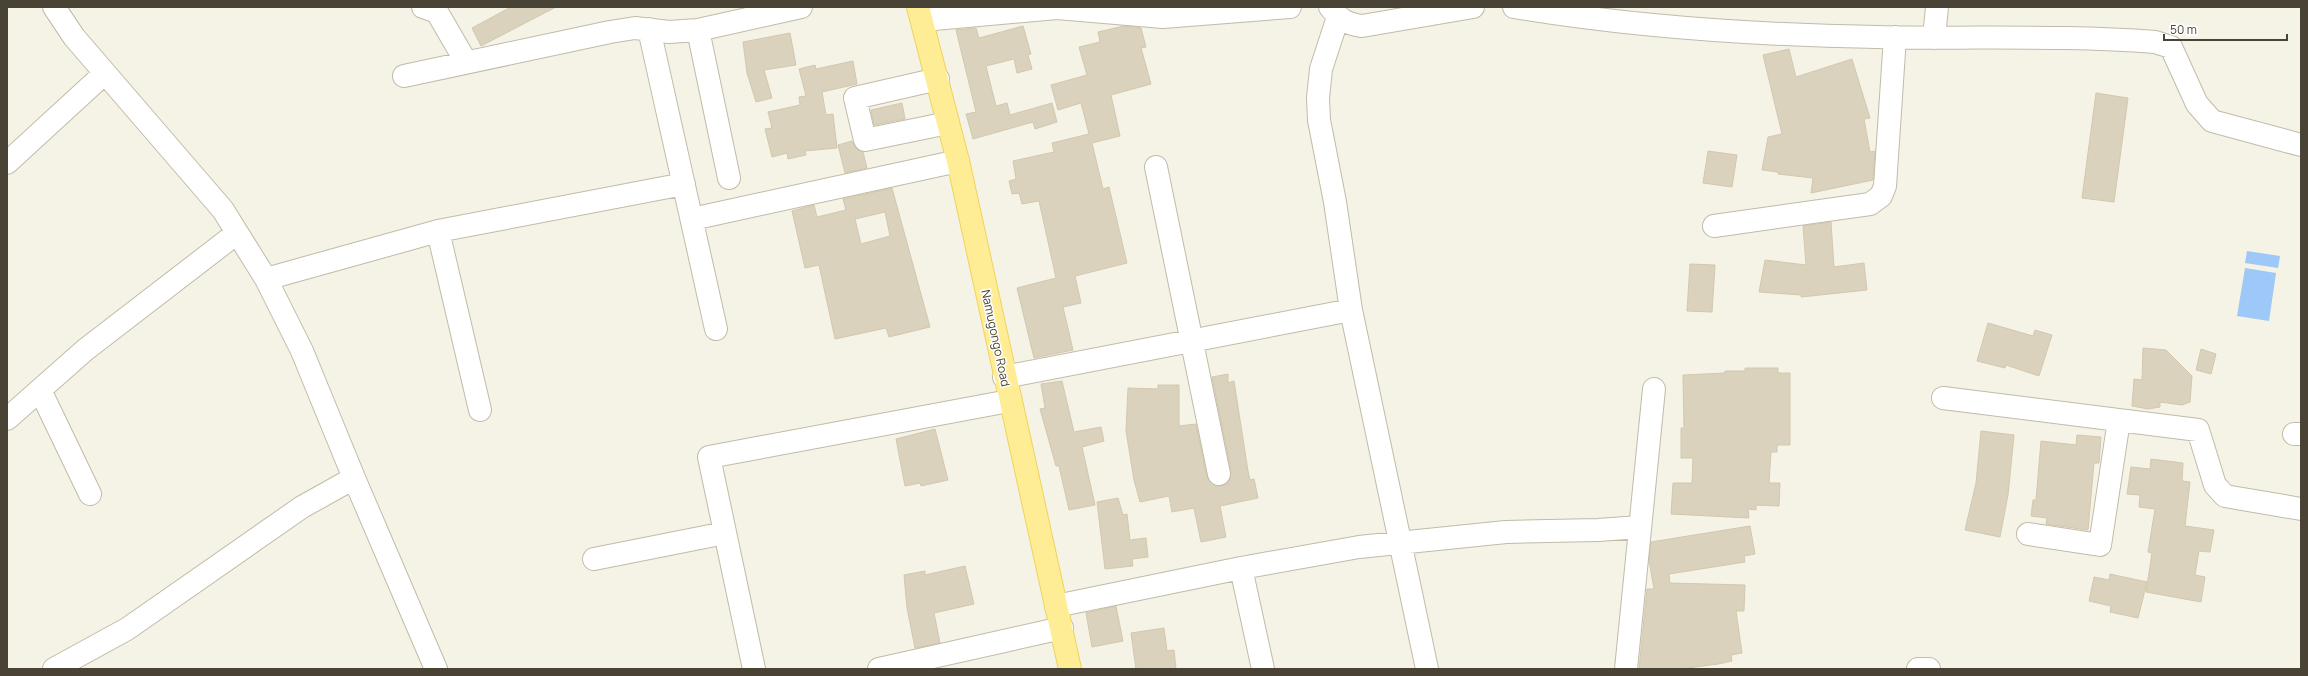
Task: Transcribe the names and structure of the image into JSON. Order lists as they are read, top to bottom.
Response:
{
  "streets": {
    "main road": ["Namugongo Road"]
  },
  "scale_bar": "50 m"
}
